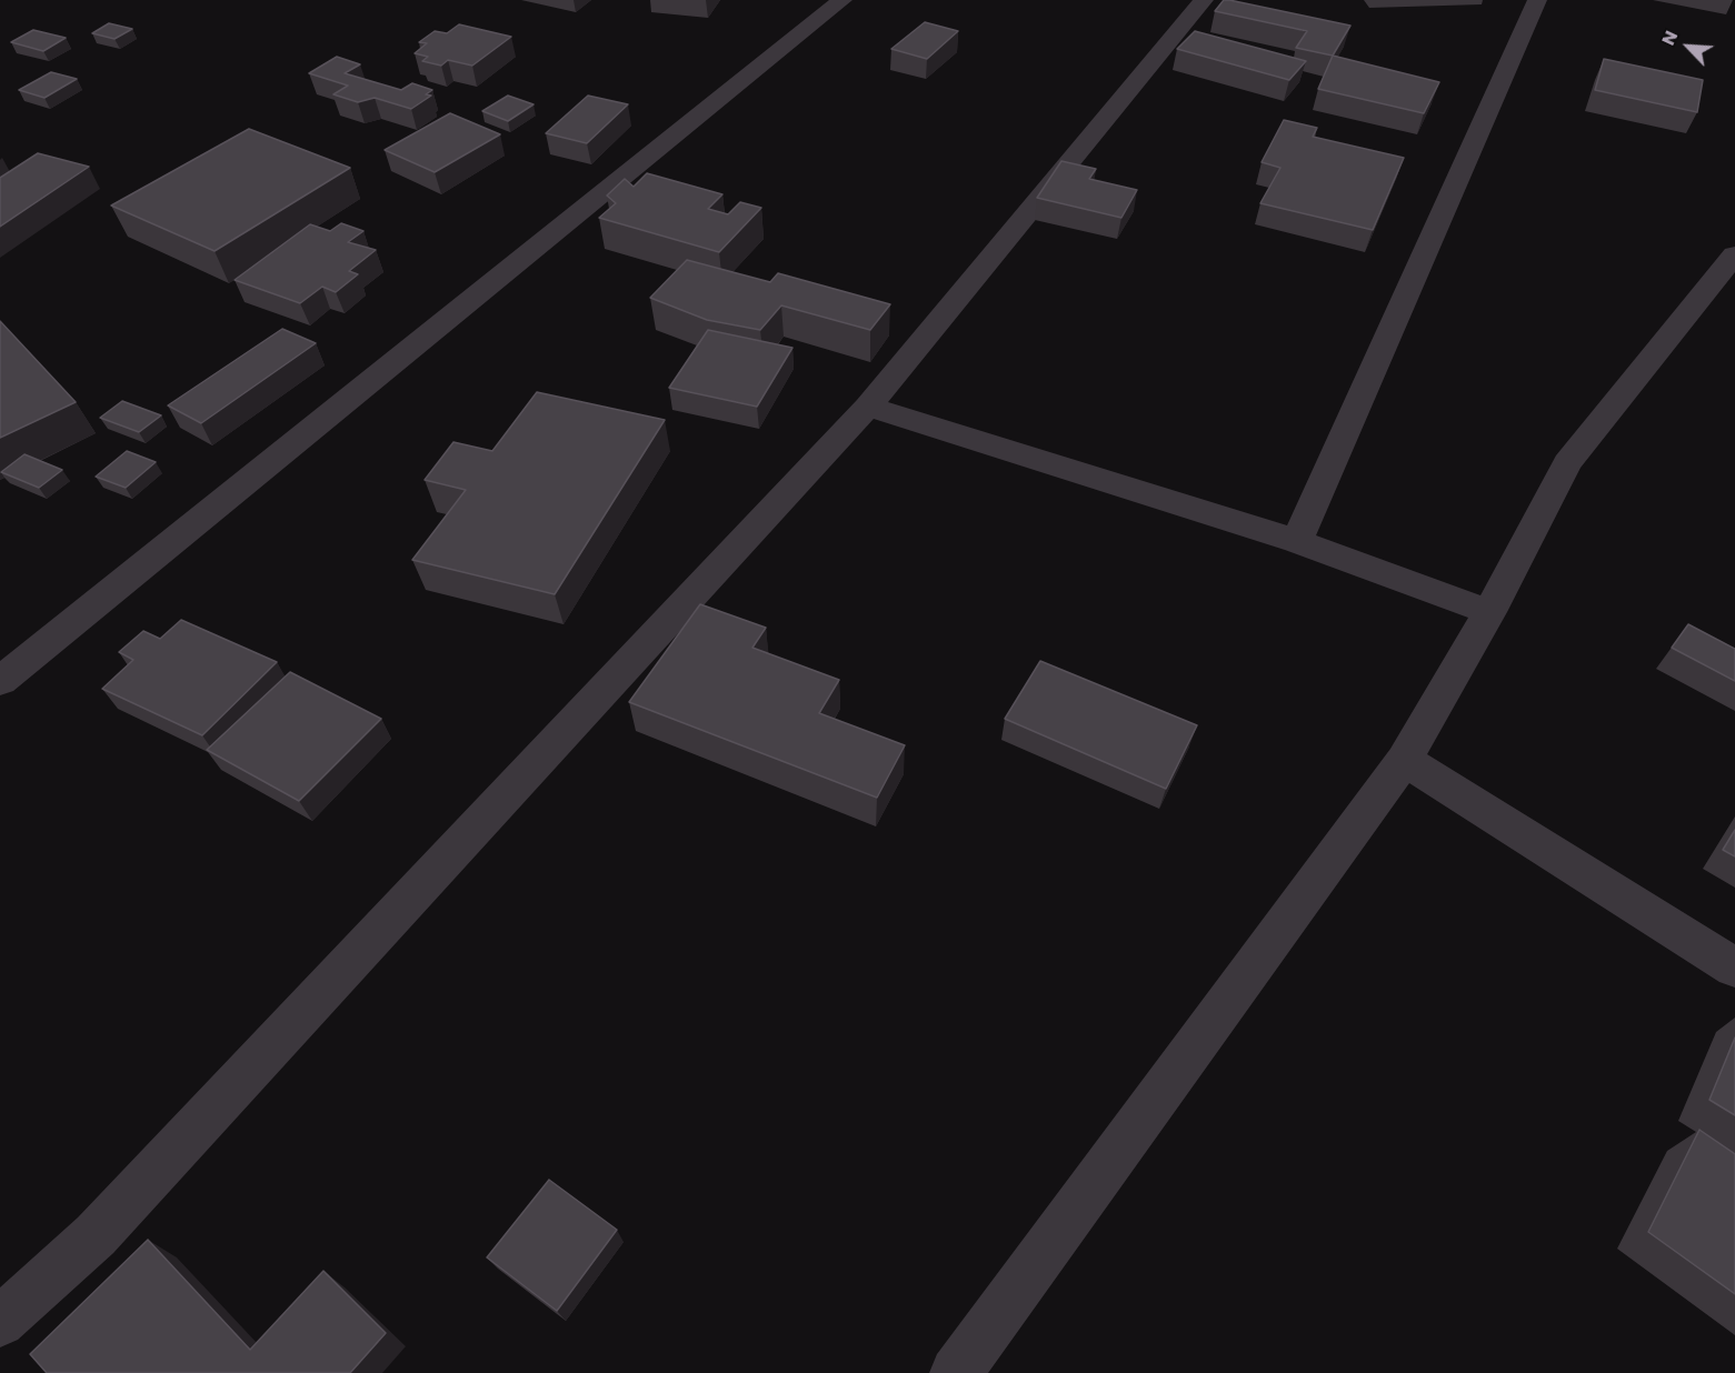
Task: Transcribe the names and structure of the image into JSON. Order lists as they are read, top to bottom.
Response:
{
  "north": "top left"
}
